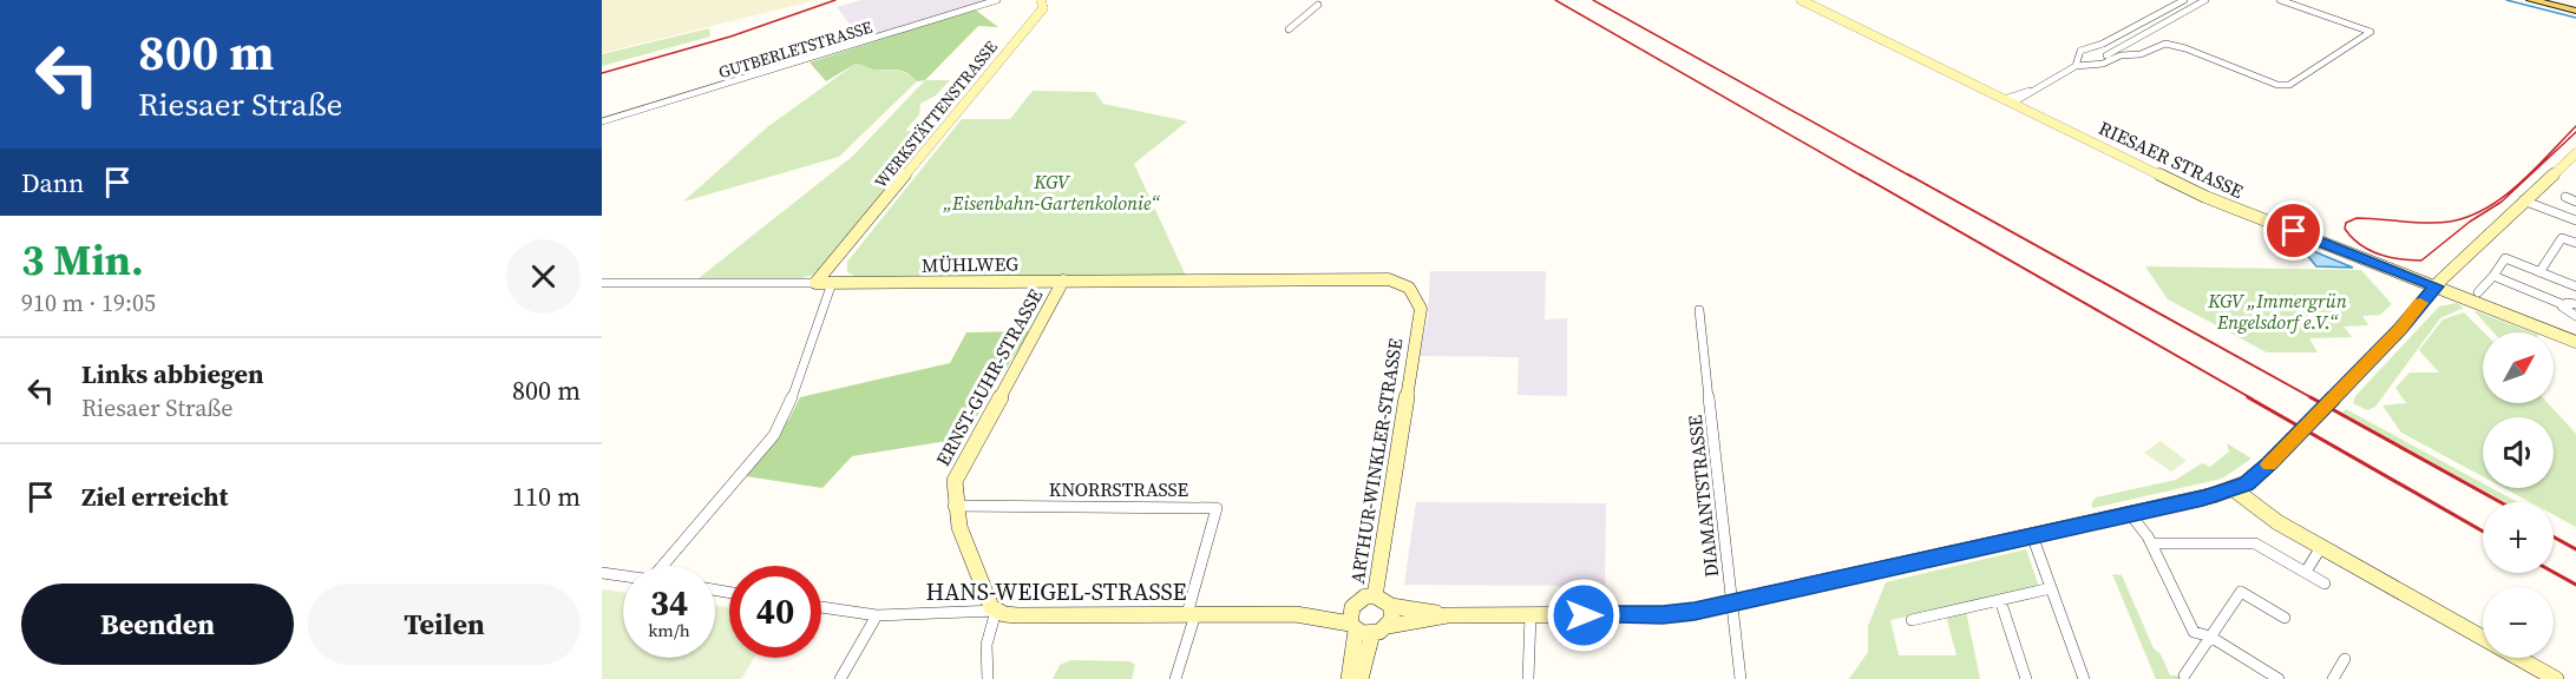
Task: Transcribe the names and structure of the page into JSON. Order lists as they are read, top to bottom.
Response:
{
  "streets": {
    "street": [
      "GUTBERLETSTRASSE",
      "WERKSTÄTTENSTRASSE",
      "RIESAER STRASSE",
      "MÜHLWEG",
      "ERNST-GUHR-STRASSE",
      "ARTHUR-WINKLER-STRASSE",
      "KNORRSTRASSE",
      "DIAMANTSTRASSE",
      "HANS-WEIGEL-STRASSE"
    ]
  },
  "crossings": [
    ["WERKSTÄTTENSTRASSE", "MÜHLWEG"],
    ["RIESAER STRASSE", "HANS-WEIGEL-STRASSE"],
    ["MÜHLWEG", "ERNST-GUHR-STRASSE"],
    ["MÜHLWEG", "ARTHUR-WINKLER-STRASSE"],
    ["ERNST-GUHR-STRASSE", "KNORRSTRASSE"],
    ["ARTHUR-WINKLER-STRASSE", "HANS-WEIGEL-STRASSE"],
    ["KNORRSTRASSE", "HANS-WEIGEL-STRASSE"],
    ["DIAMANTSTRASSE", "HANS-WEIGEL-STRASSE"]
  ],
  "parks": ["KGV „Eisenbahn-Gartenkolonie“", "KGV „Immergrün Engelsdorf e.V.“"],
  "north": "top right",
  "page": {
    "turn": ["800 m", "Riesaer Straße"],
    "then": "Dann",
    "heading": ["3 Min.", "910 m · 19:05"],
    "map_buttons": ["+", "−"],
    "list": [
      {
        "name": "Links abbiegen",
        "note": "Riesaer Straße",
        "value": "800 m"
      },
      {
        "name": "Ziel erreicht",
        "value": "110 m"
      }
    ],
    "speed": "34 km/h",
    "limit": "40",
    "buttons": ["Beenden", "Teilen"]
  }
}
